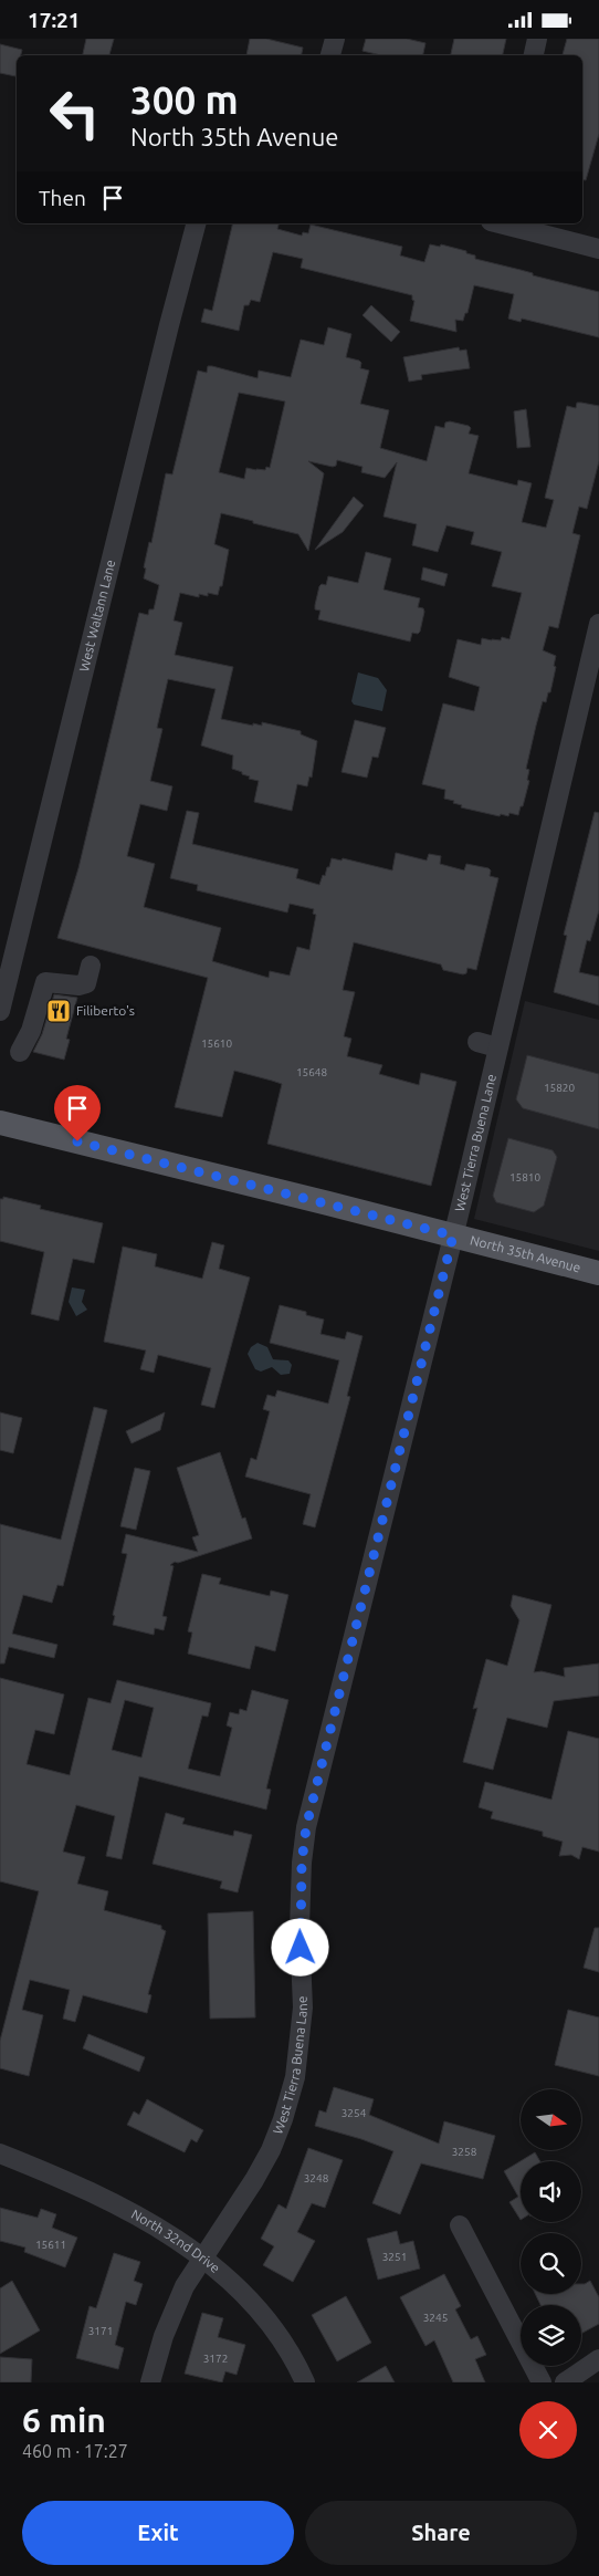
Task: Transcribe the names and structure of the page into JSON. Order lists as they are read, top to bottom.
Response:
{
  "streets": {
    "main road": ["North 35th Avenue"],
    "street": ["West Waltann Lane", "West Tierra Buena Lane", "North 32nd Drive"]
  },
  "crossings": [
    ["West Tierra Buena Lane", "North 35th Avenue"],
    ["West Tierra Buena Lane", "North 32nd Drive"]
  ],
  "places": {
    "restaurant": ["Filiberto's"]
  },
  "house_numbers": [
    "15610",
    "15648",
    "15820",
    "15810",
    "3254",
    "3258",
    "3248",
    "15611",
    "3251",
    "3245",
    "3171",
    "3172"
  ],
  "north": "right",
  "page": {
    "status": "17:21",
    "turn": ["300 m", "North 35th Avenue"],
    "then": "Then",
    "heading": ["6 min", "460 m · 17:27"],
    "buttons": ["Exit", "Share"]
  }
}
